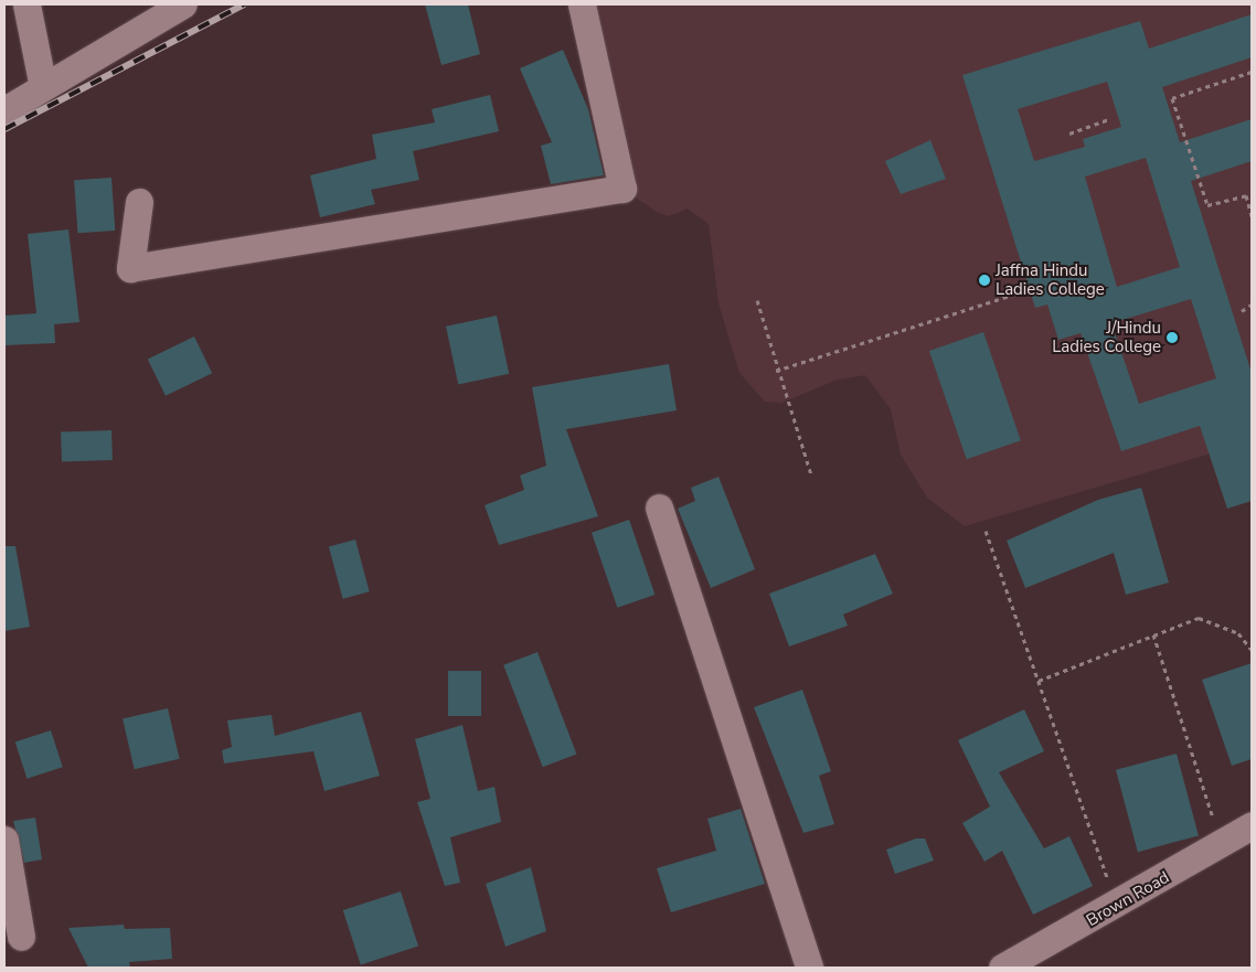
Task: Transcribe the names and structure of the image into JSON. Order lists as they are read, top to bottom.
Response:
{
  "streets": {
    "street": ["Brown Road"]
  },
  "places": ["Jaffna Hindu Ladies College", "J/Hindu Ladies College"]
}
